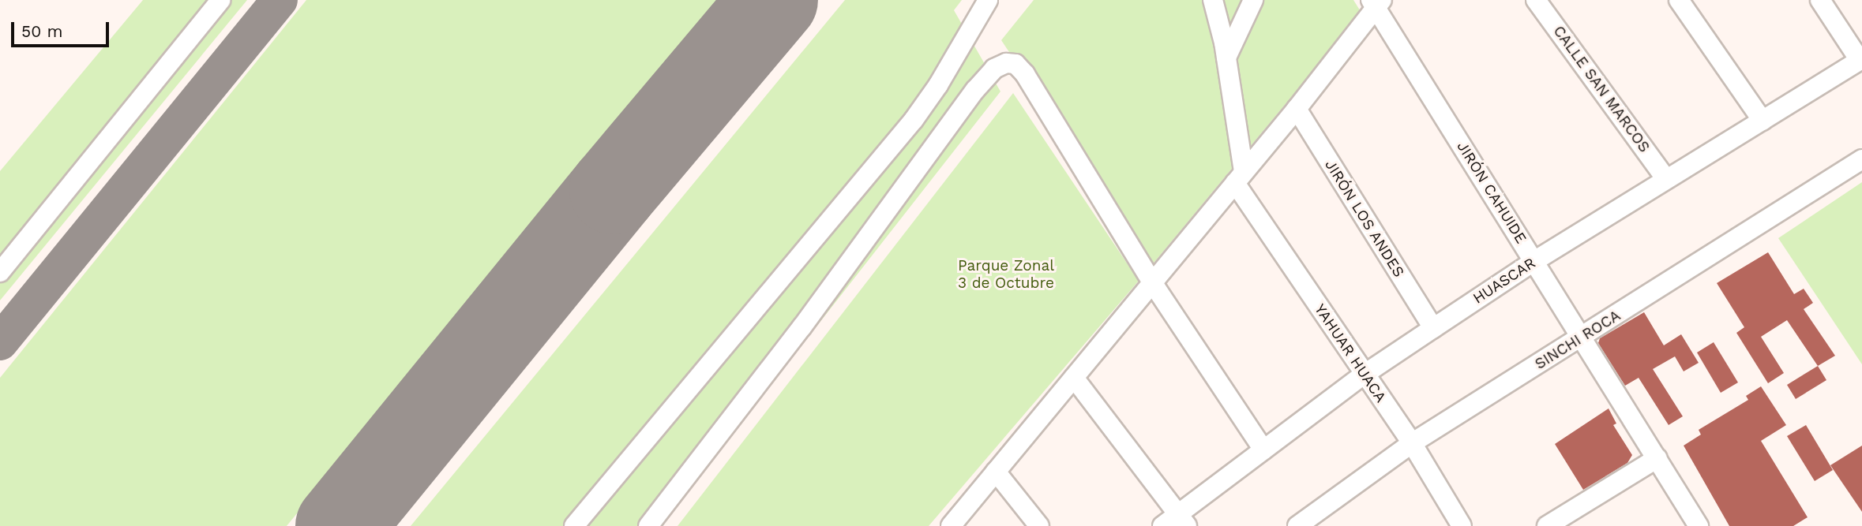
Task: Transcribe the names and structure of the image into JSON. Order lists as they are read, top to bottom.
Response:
{
  "streets": {
    "street": [
      "CALLE SAN MARCOS",
      "JIRÓN CAHUIDE",
      "JIRÓN LOS ANDES",
      "HUASCAR",
      "SINCHI ROCA",
      "YAHUAR HUACA"
    ]
  },
  "crossings": [
    ["CALLE SAN MARCOS", "HUASCAR"],
    ["JIRÓN CAHUIDE", "HUASCAR"],
    ["JIRÓN CAHUIDE", "SINCHI ROCA"],
    ["JIRÓN LOS ANDES", "HUASCAR"],
    ["HUASCAR", "YAHUAR HUACA"],
    ["SINCHI ROCA", "YAHUAR HUACA"]
  ],
  "parks": ["Parque Zonal 3 de Octubre"],
  "scale_bar": "50 m"
}
